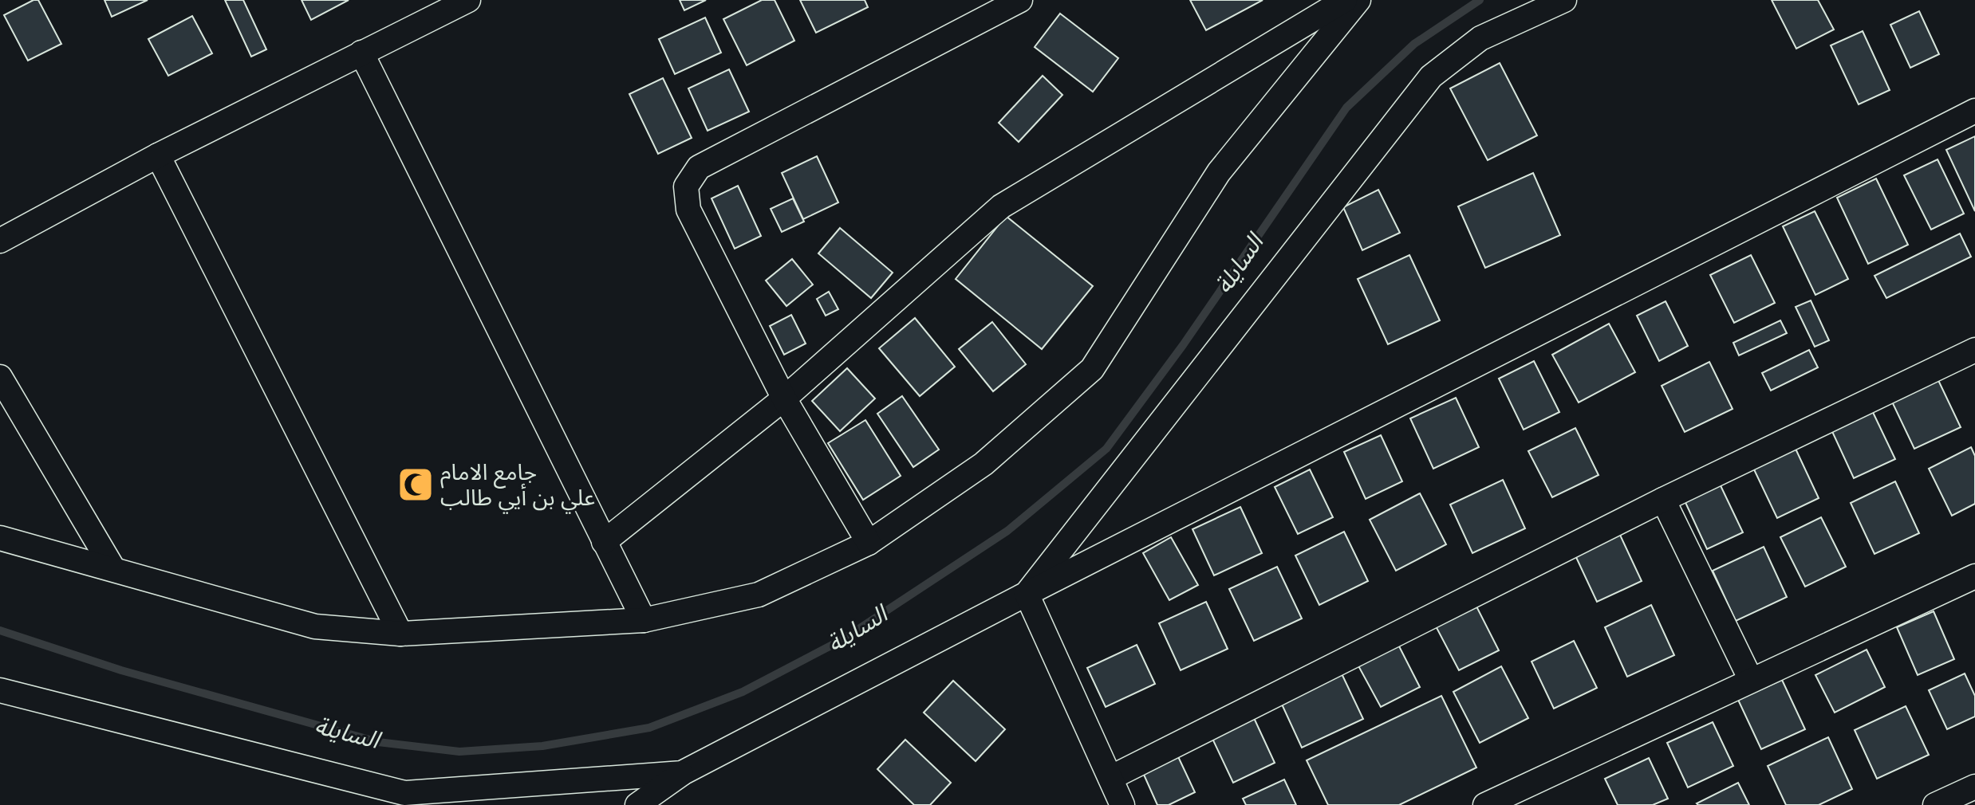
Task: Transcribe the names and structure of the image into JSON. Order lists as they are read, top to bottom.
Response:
{
  "water": ["السايلة"],
  "places": {
    "mosque": ["جامع الامام علي بن أيي طالب"]
  }
}
